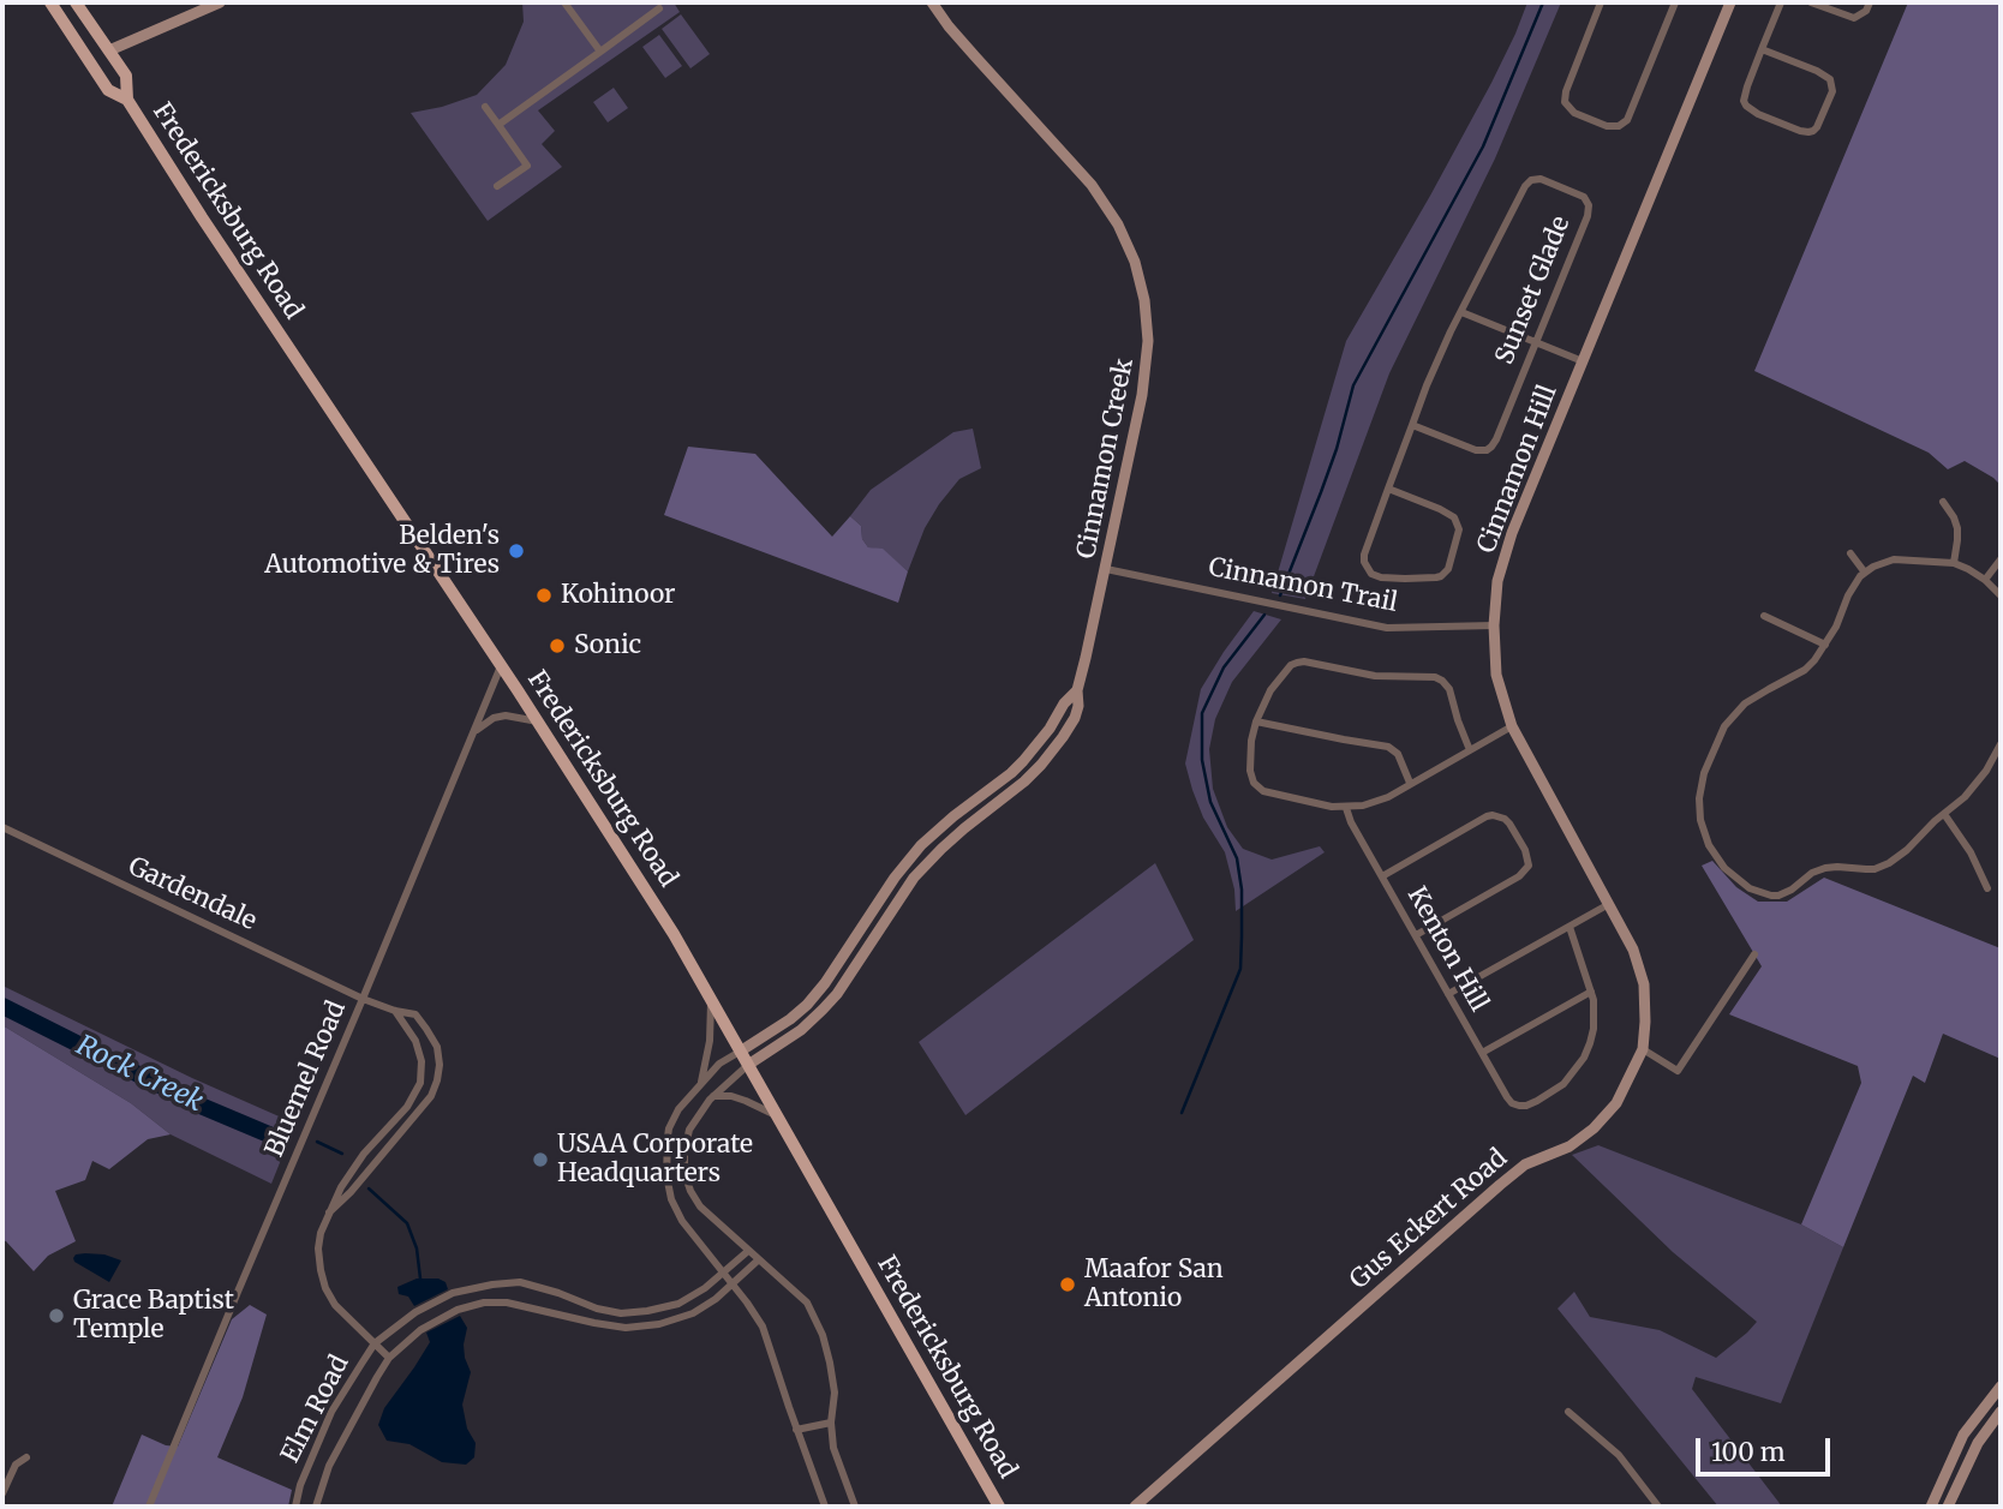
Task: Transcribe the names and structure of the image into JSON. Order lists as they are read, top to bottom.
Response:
{
  "streets": {
    "main road": ["Fredericksburg Road"],
    "street": [
      "Sunset Glade",
      "Cinnamon Creek",
      "Cinnamon Hill",
      "Cinnamon Trail",
      "Gardendale",
      "Kenton Hill",
      "Bluemel Road",
      "Gus Eckert Road",
      "Elm Road"
    ]
  },
  "crossings": [
    ["Fredericksburg Road", "Cinnamon Creek"],
    ["Fredericksburg Road", "Bluemel Road"],
    ["Cinnamon Creek", "Cinnamon Trail"],
    ["Cinnamon Hill", "Cinnamon Trail"],
    ["Cinnamon Hill", "Gus Eckert Road"],
    ["Gardendale", "Bluemel Road"]
  ],
  "water": ["Rock Creek"],
  "places": [
    "Belden's Automotive & Tires",
    "Kohinoor",
    "Sonic",
    "USAA Corporate Headquarters",
    "Maafor San Antonio",
    "Grace Baptist Temple"
  ],
  "scale_bar": "100 m"
}
